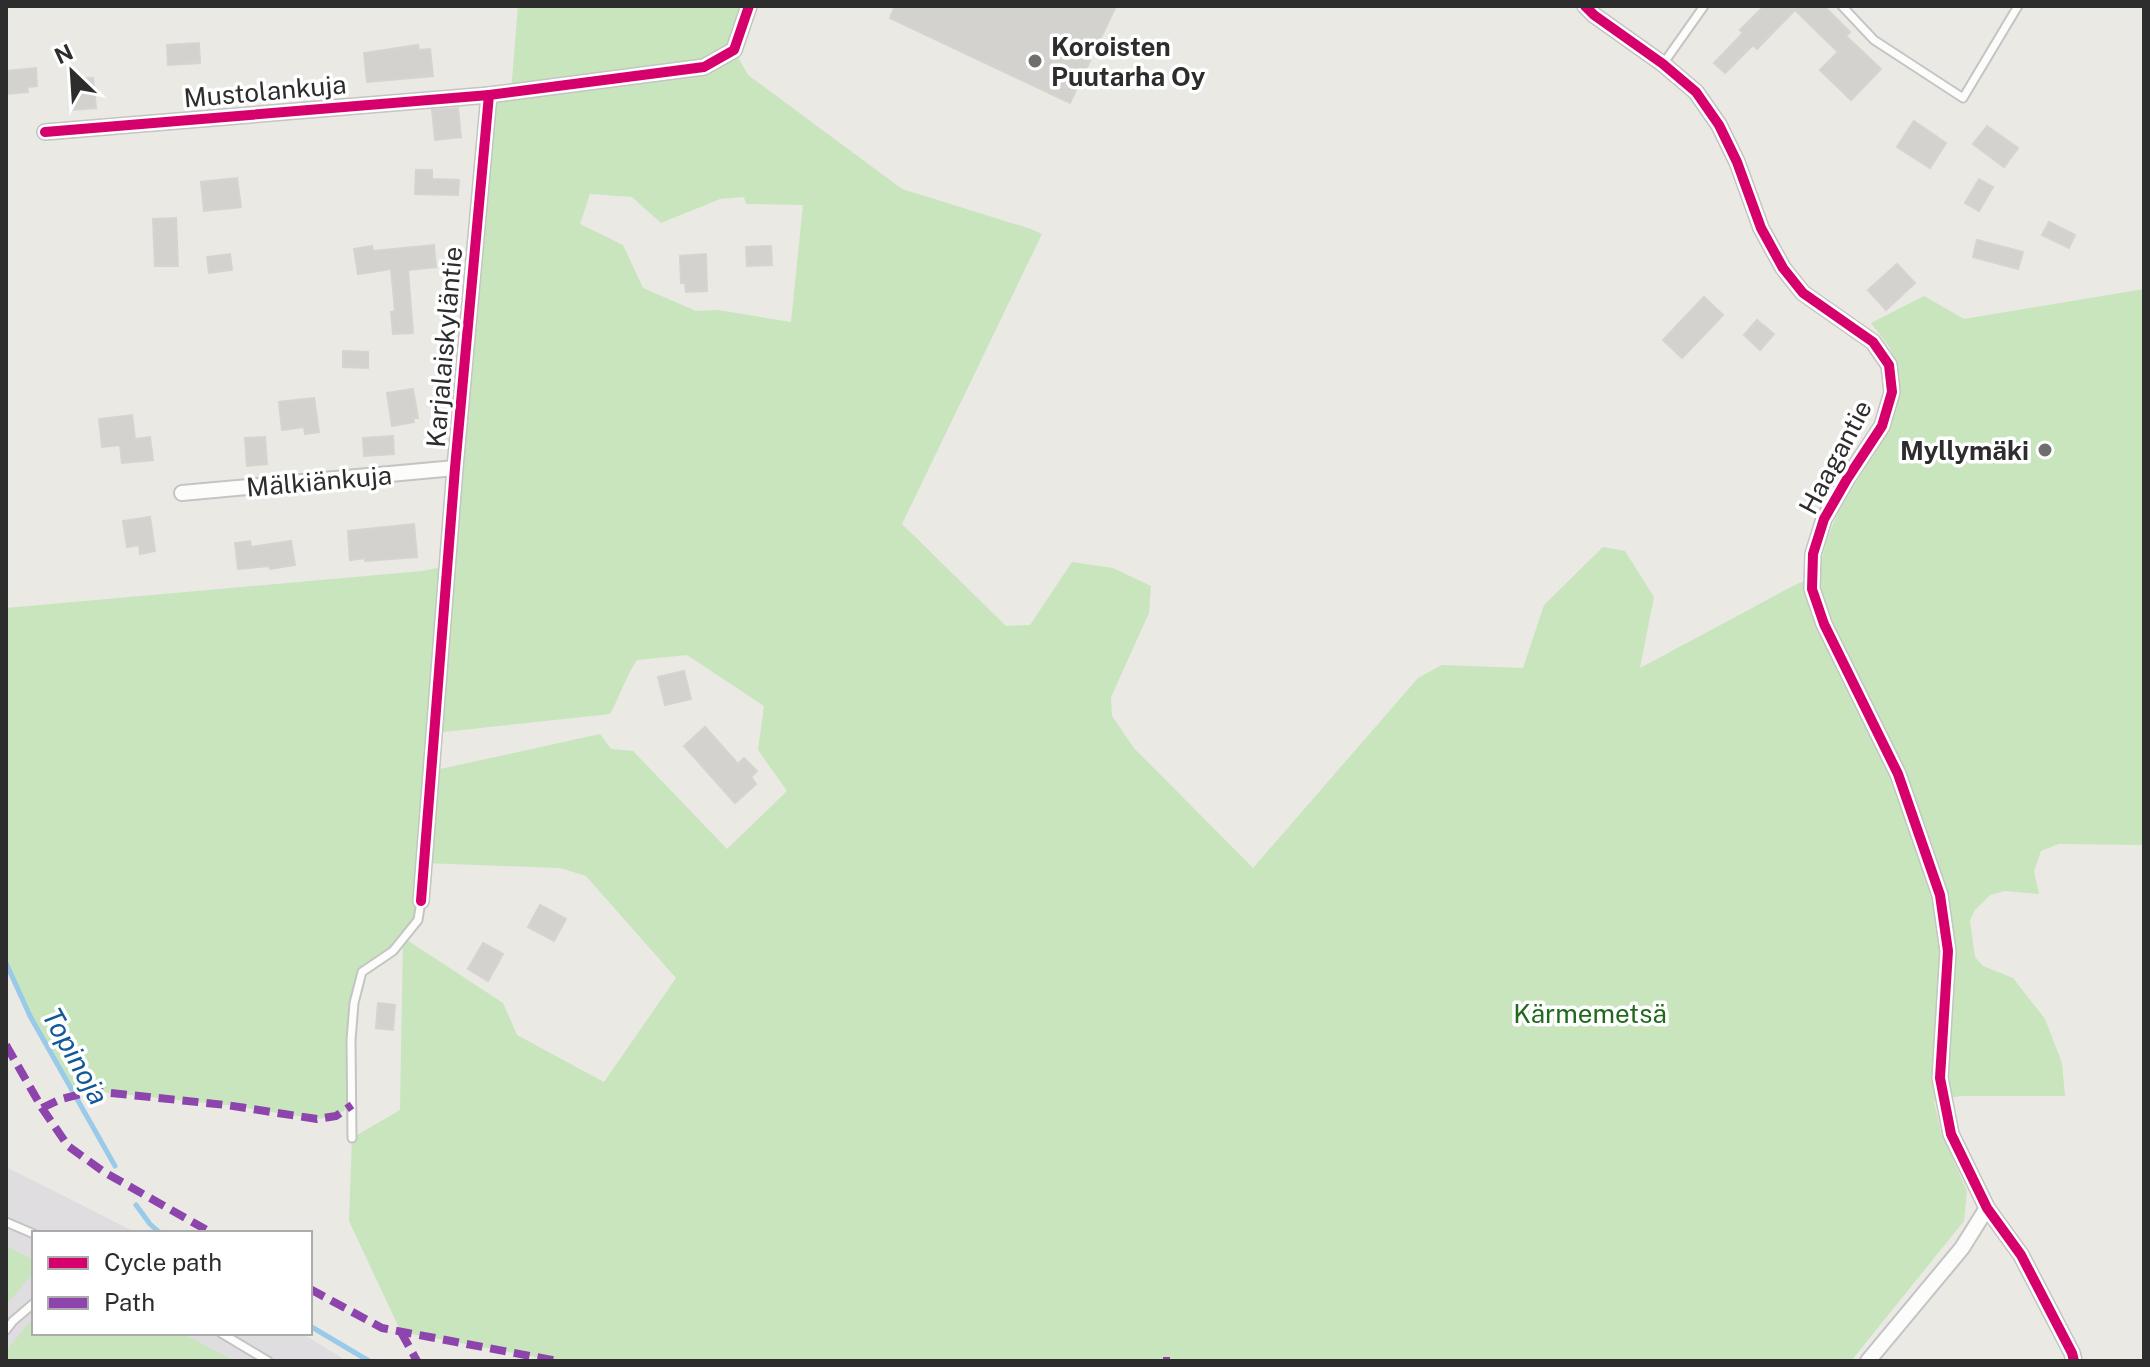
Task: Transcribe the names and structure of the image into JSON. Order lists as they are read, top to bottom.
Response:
{
  "streets": {
    "street": [
      "Mustolankuja",
      "Karjalaiskyläntie",
      "Haagantie",
      "Mälkiänkuja"
    ]
  },
  "crossings": [
    ["Mustolankuja", "Karjalaiskyläntie"],
    ["Karjalaiskyläntie", "Mälkiänkuja"]
  ],
  "water": ["Topinoja"],
  "parks": ["Kärmemetsä"],
  "places": ["Koroisten Puutarha Oy", "Myllymäki"],
  "legend": ["Cycle path", "Path"],
  "north": "top left"
}
